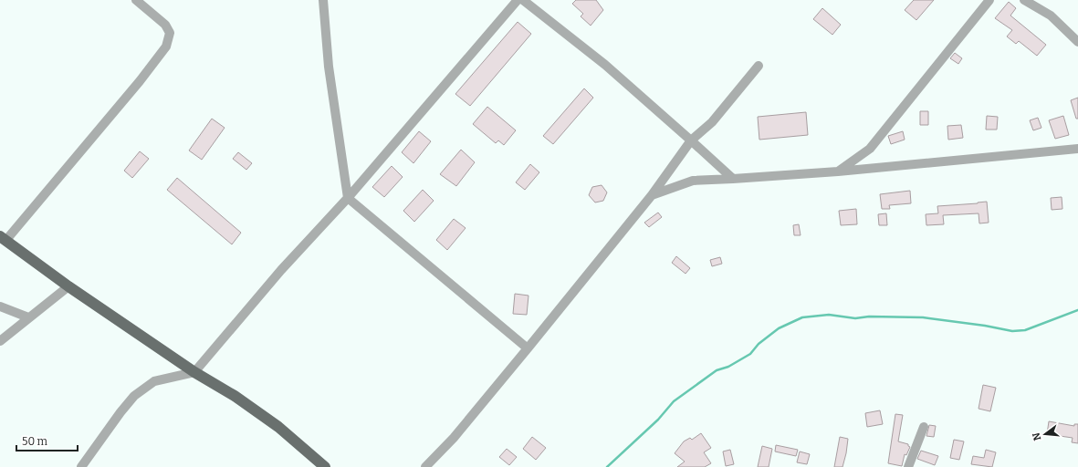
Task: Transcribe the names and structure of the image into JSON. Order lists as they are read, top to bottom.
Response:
{
  "scale_bar": "50 m",
  "north": "left"
}
